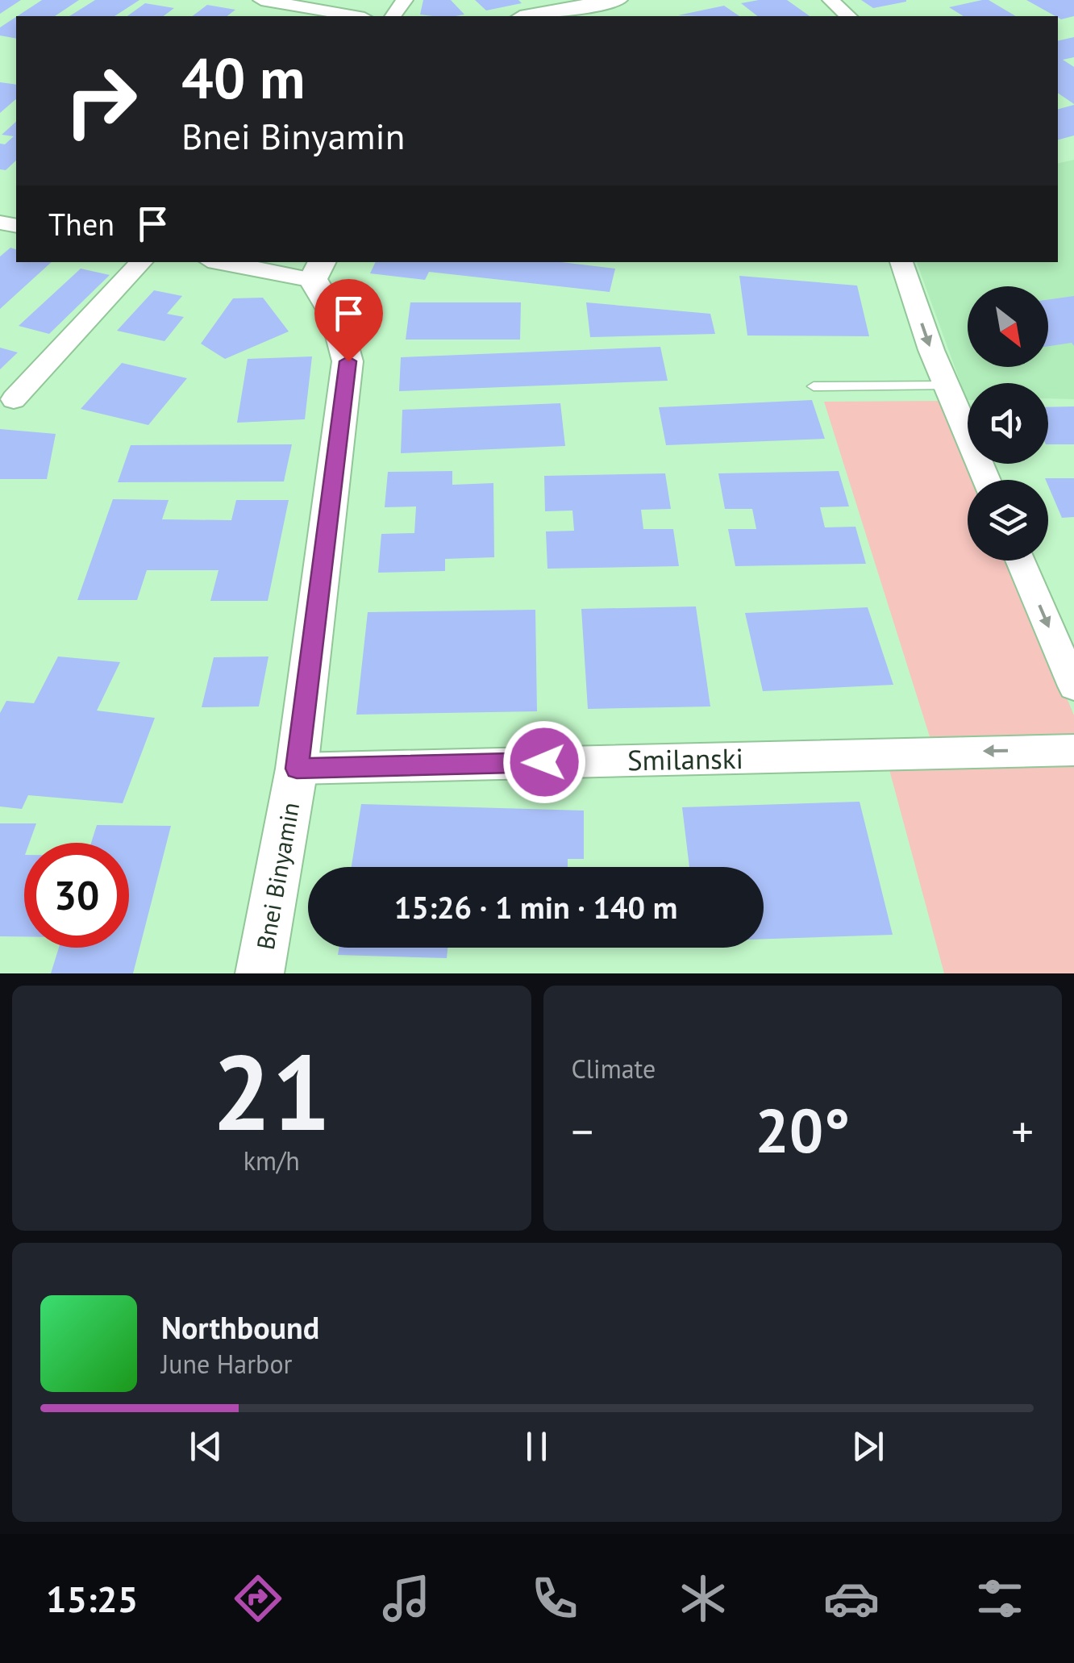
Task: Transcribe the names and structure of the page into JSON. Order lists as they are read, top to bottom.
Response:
{
  "streets": {
    "street": ["Smilanski", "Bnei Binyamin"]
  },
  "crossings": [
    ["Smilanski", "Bnei Binyamin"]
  ],
  "one_way": ["Smilanski"],
  "north": "bottom right",
  "page": {
    "turn": ["40 m", "Bnei Binyamin"],
    "then": "Then",
    "limit": "30",
    "trip": "15:26 · 1 min · 140 m",
    "tile": [
      ["21", "km/h"],
      "Climate"
    ],
    "heat": ["−", "20°", "+"],
    "song": ["Northbound", "June Harbor"],
    "tabs": "15:25"
  }
}
